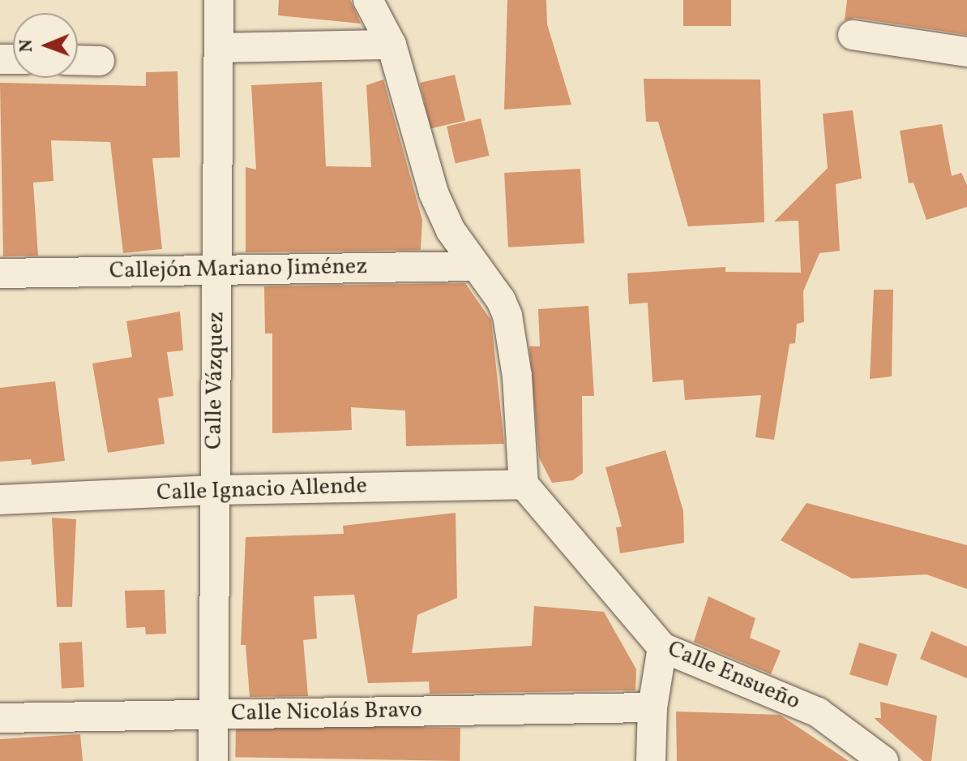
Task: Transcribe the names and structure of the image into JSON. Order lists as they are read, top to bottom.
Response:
{
  "streets": {
    "street": [
      "Callejón Mariano Jiménez",
      "Calle Vázquez",
      "Calle Ignacio Allende",
      "Calle Ensueño",
      "Calle Nicolás Bravo"
    ]
  },
  "crossings": [
    ["Callejón Mariano Jiménez", "Calle Vázquez"],
    ["Calle Vázquez", "Calle Ignacio Allende"],
    ["Calle Vázquez", "Calle Nicolás Bravo"],
    ["Calle Ignacio Allende", "Calle Ensueño"]
  ],
  "north": "left"
}
